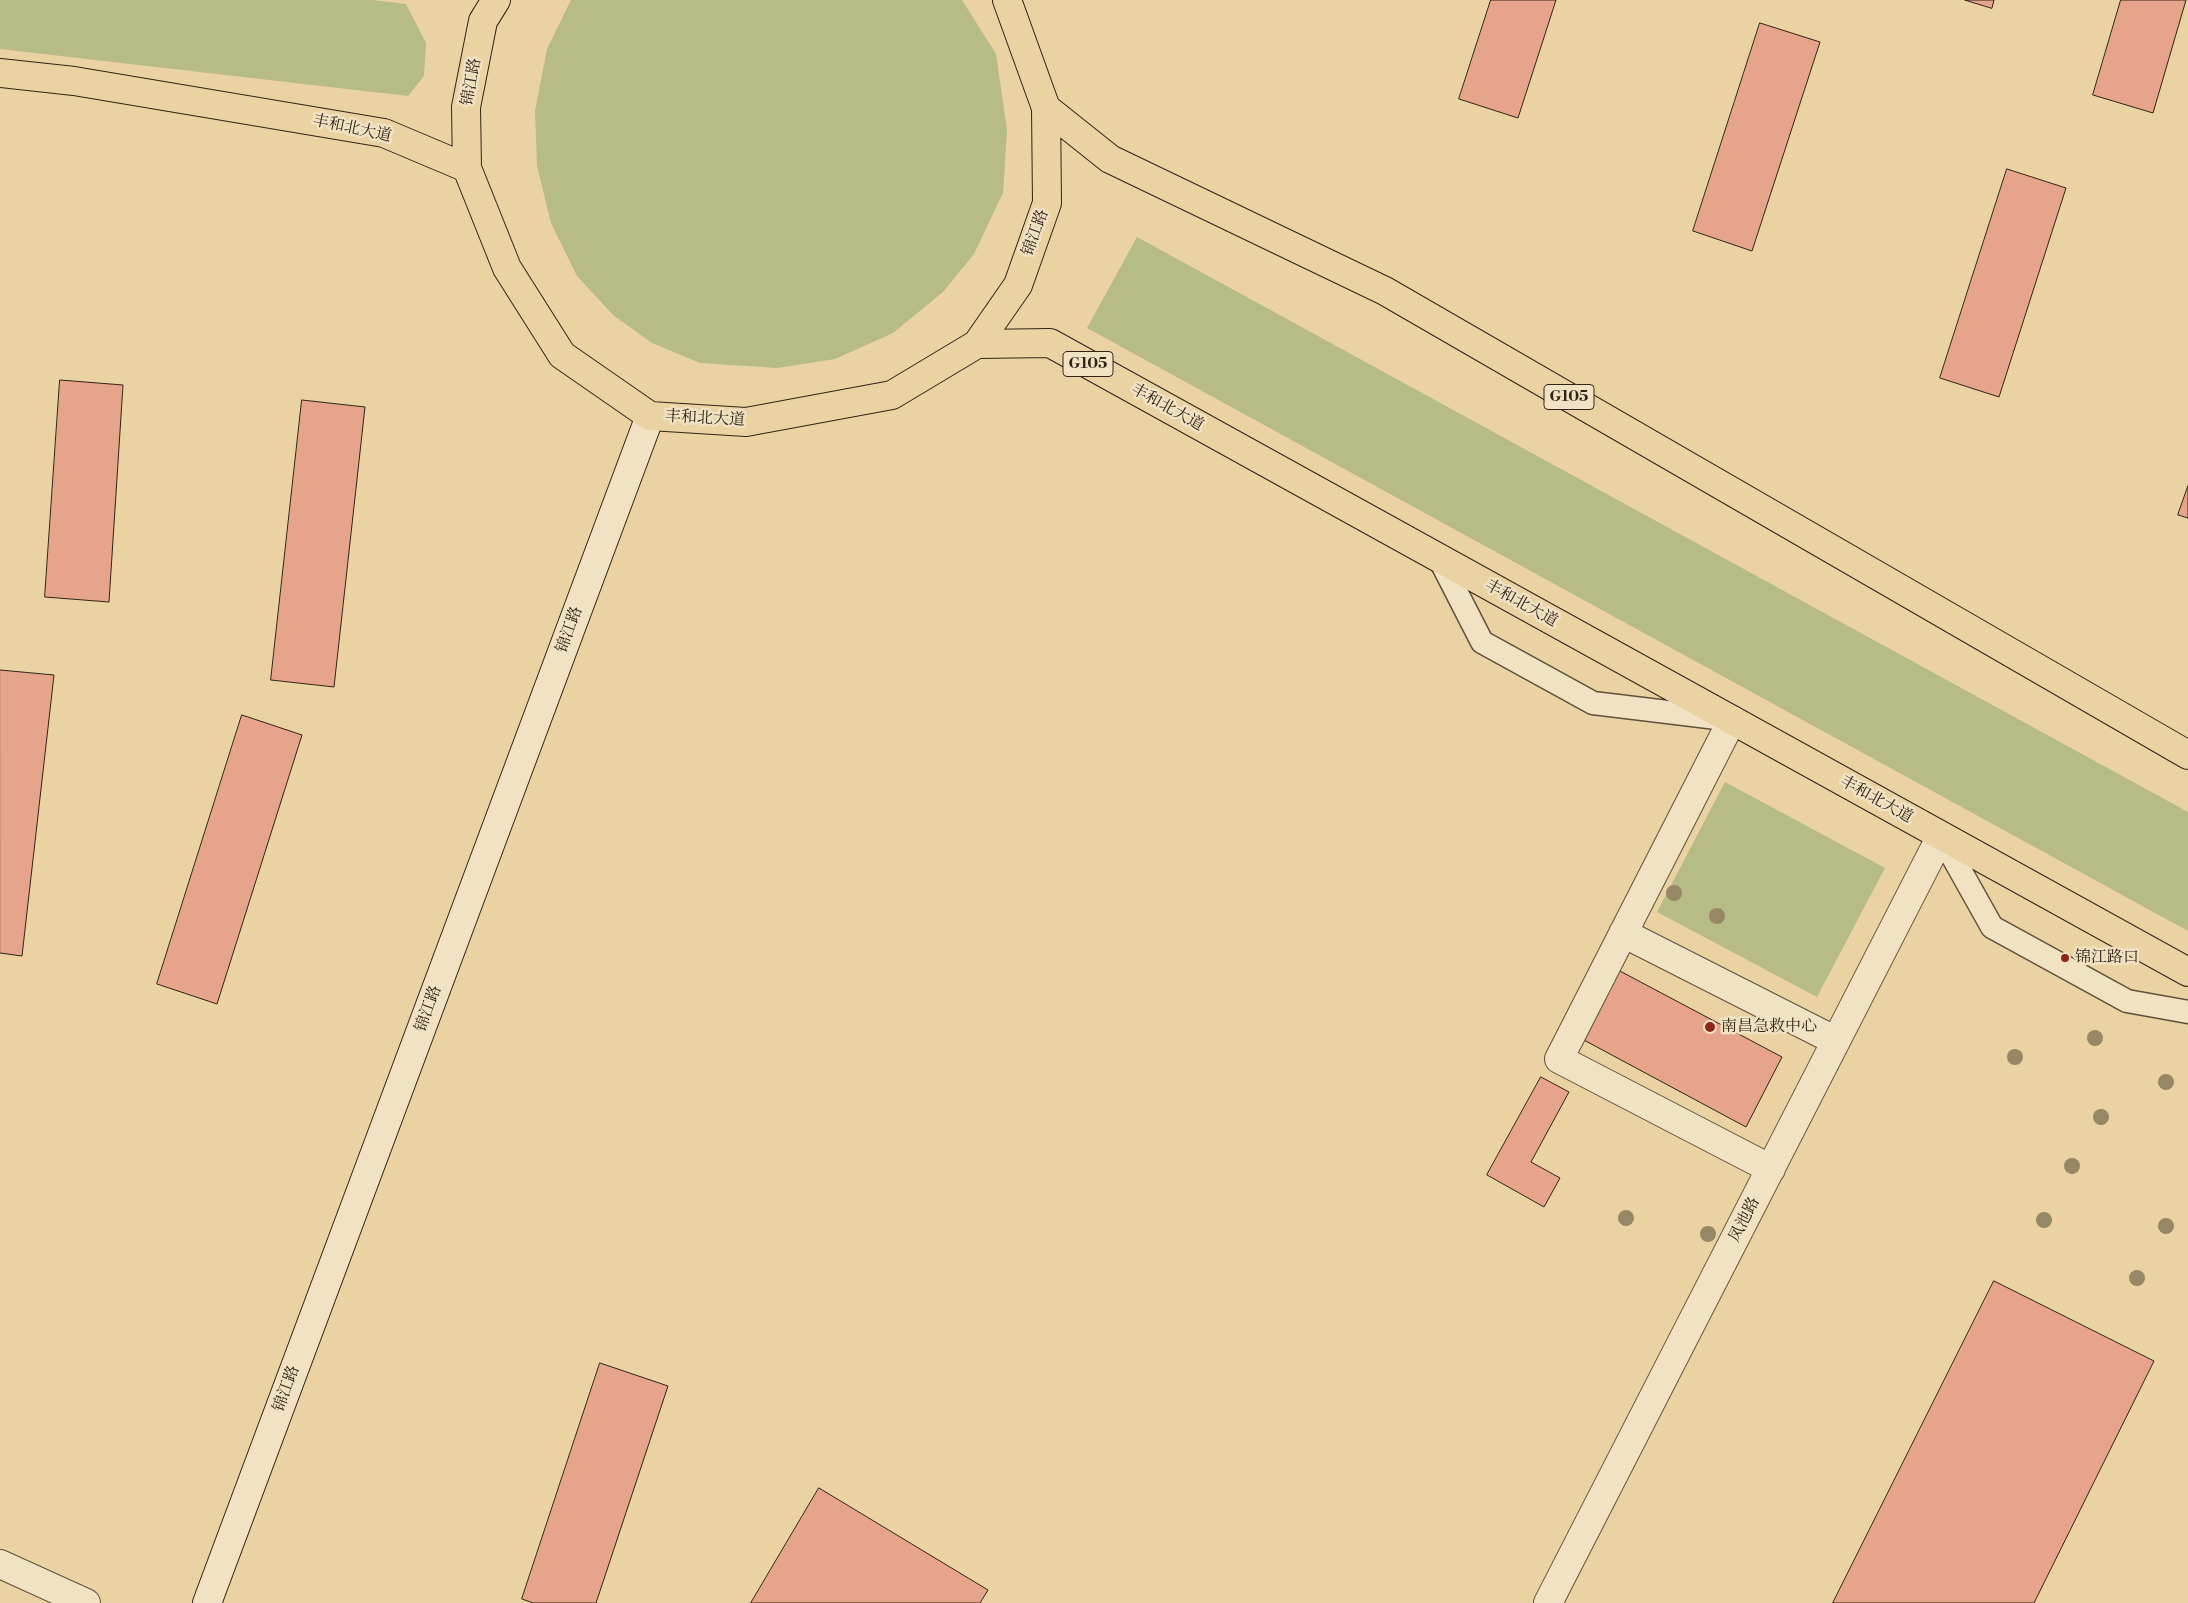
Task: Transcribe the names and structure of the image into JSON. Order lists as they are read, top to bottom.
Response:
{
  "streets": {
    "highway": ["锦江路", "丰和北大道", "G105"],
    "street": ["凤池路"]
  },
  "crossings": [
    ["锦江路", "丰和北大道"],
    ["锦江路", "G105"],
    ["丰和北大道", "凤池路"]
  ],
  "places": ["锦江路口", "南昌急救中心"]
}
